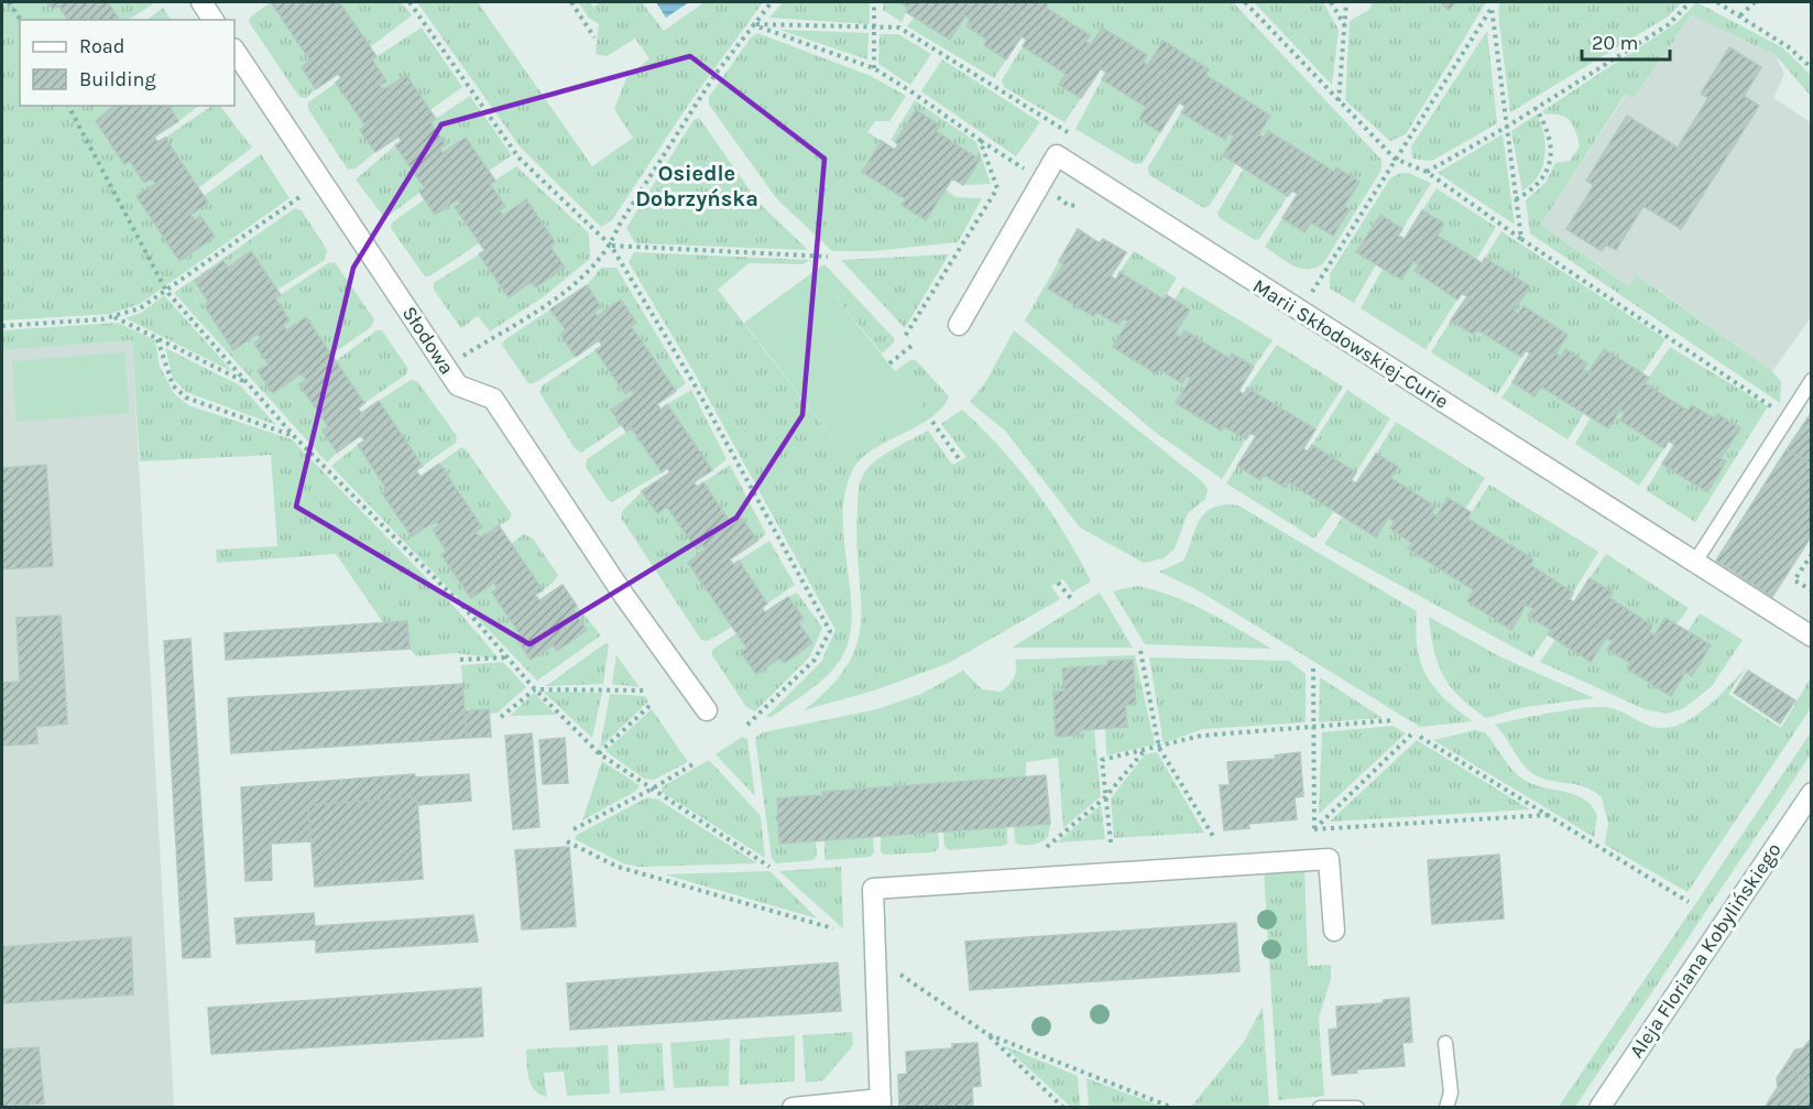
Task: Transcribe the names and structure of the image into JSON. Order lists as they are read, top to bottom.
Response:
{
  "streets": {
    "street": ["Słodowa", "Marii Skłodowskiej-Curie", "Aleja Floriana Kobylińskiego"]
  },
  "districts": ["Osiedle Dobrzyńska"],
  "legend": ["Road", "Building"],
  "scale_bar": "20 m"
}
